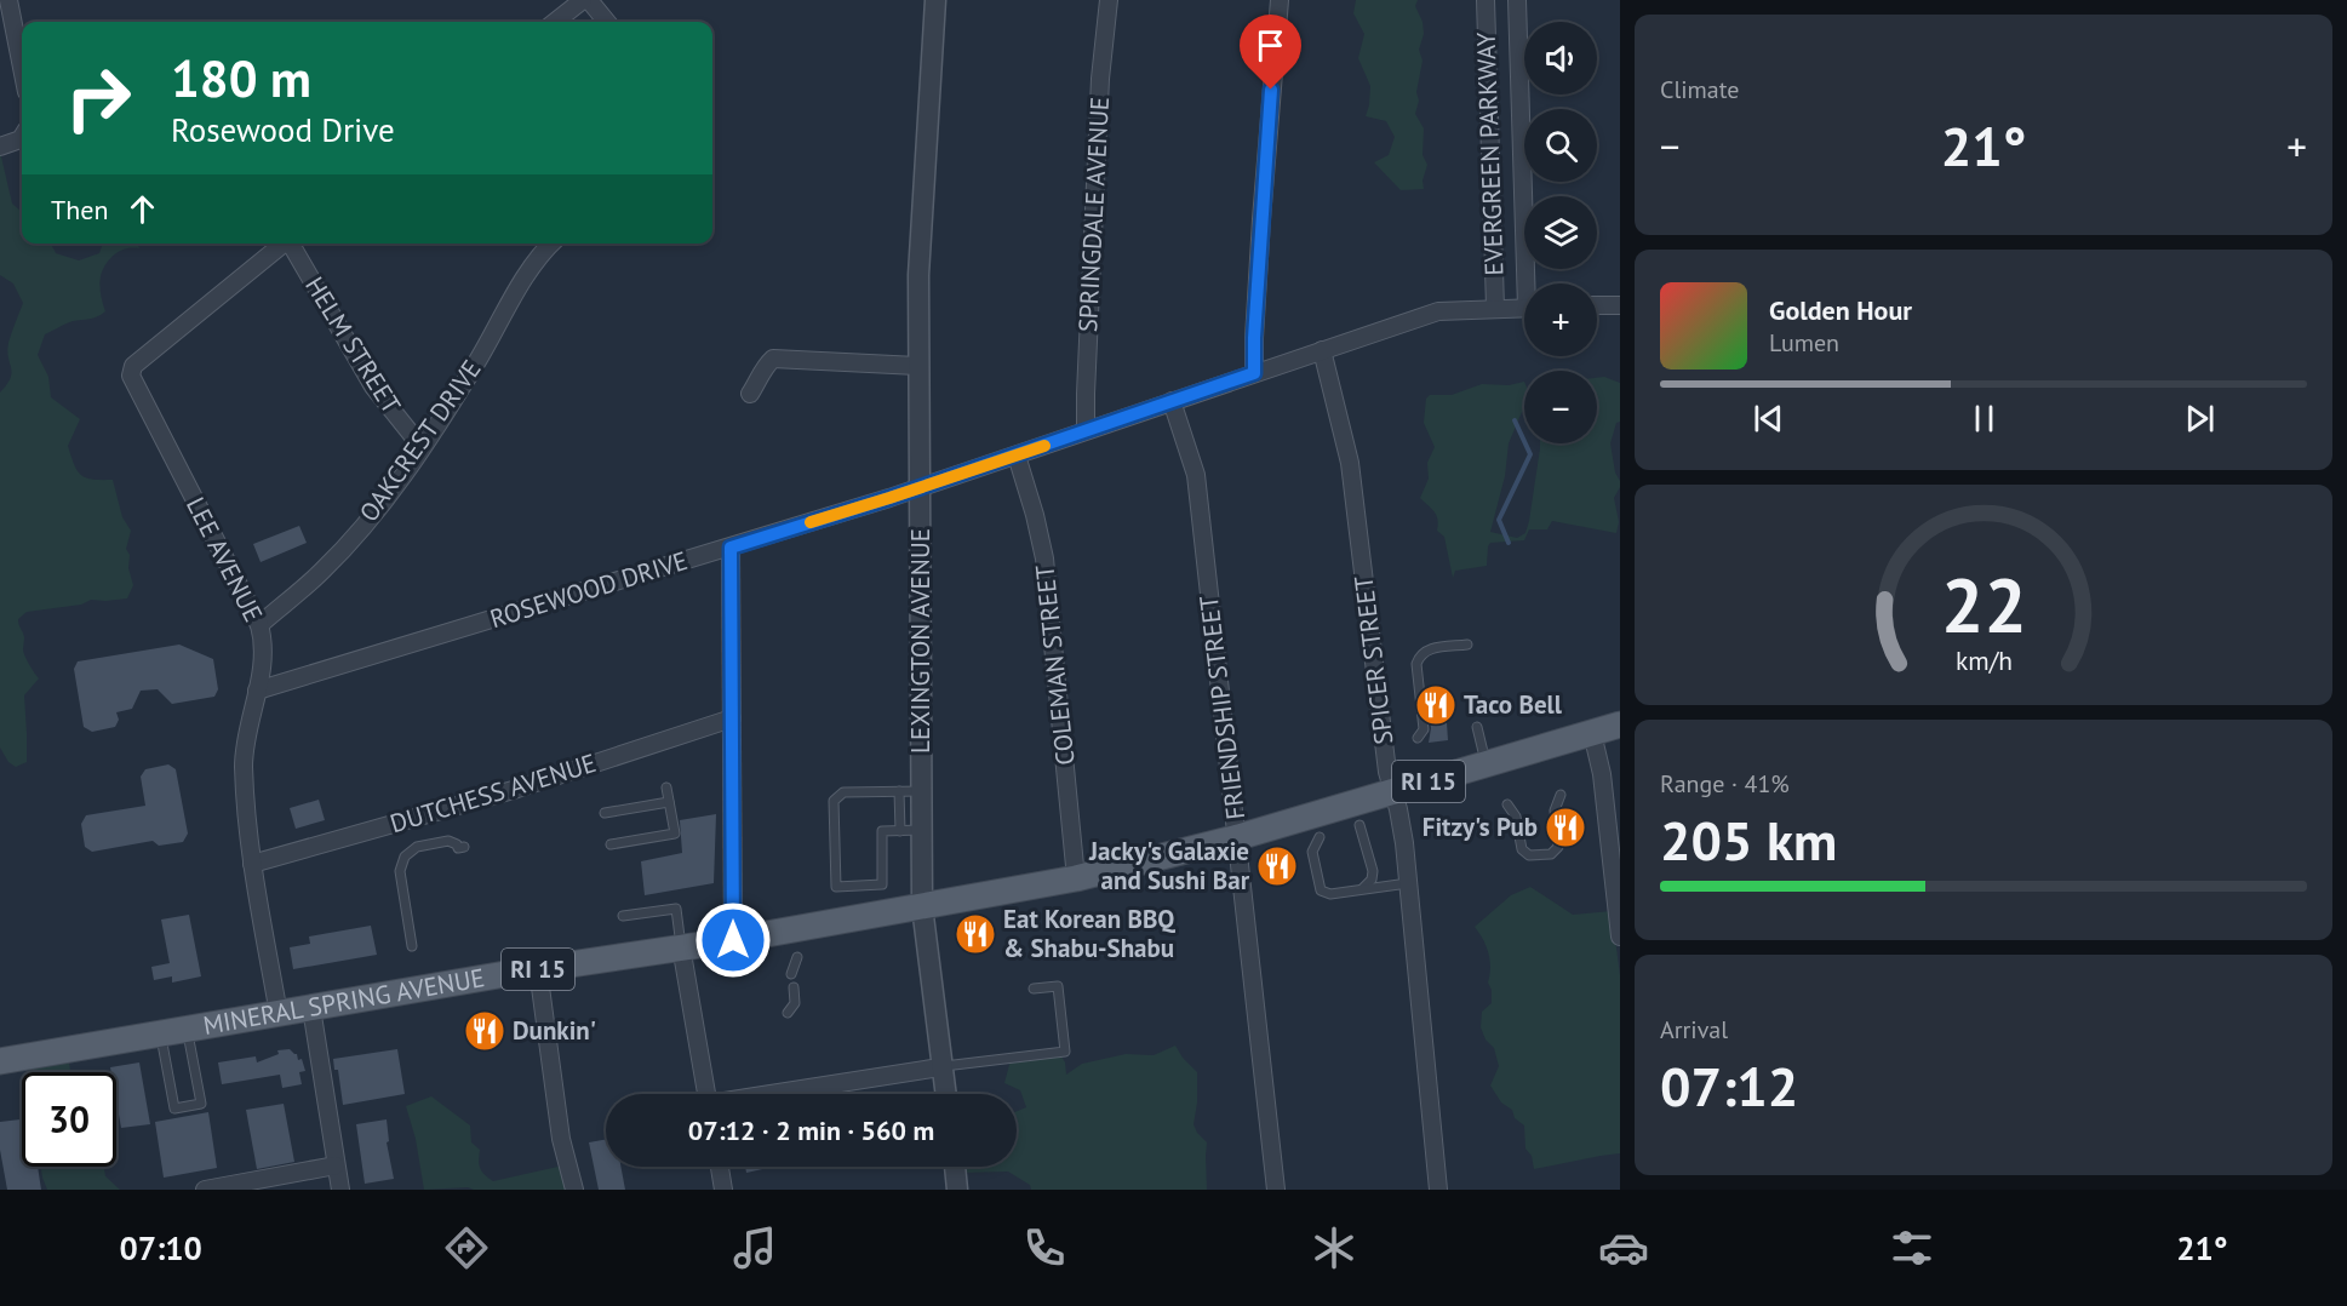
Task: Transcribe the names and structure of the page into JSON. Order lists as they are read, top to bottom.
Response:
{
  "streets": {
    "main road": ["RI 15", "MINERAL SPRING AVENUE"],
    "street": [
      "EVERGREEN PARKWAY",
      "SPRINGDALE AVENUE",
      "HELM STREET",
      "OAKCREST DRIVE",
      "LEE AVENUE",
      "ROSEWOOD DRIVE",
      "LEXINGTON AVENUE",
      "SPICER STREET",
      "COLEMAN STREET",
      "FRIENDSHIP STREET",
      "DUTCHESS AVENUE"
    ]
  },
  "crossings": [
    ["EVERGREEN PARKWAY", "ROSEWOOD DRIVE"],
    ["SPRINGDALE AVENUE", "ROSEWOOD DRIVE"],
    ["HELM STREET", "OAKCREST DRIVE"],
    ["OAKCREST DRIVE", "LEE AVENUE"],
    ["LEE AVENUE", "ROSEWOOD DRIVE"],
    ["LEE AVENUE", "DUTCHESS AVENUE"],
    ["LEE AVENUE", "MINERAL SPRING AVENUE"],
    ["ROSEWOOD DRIVE", "LEXINGTON AVENUE"],
    ["ROSEWOOD DRIVE", "SPICER STREET"],
    ["ROSEWOOD DRIVE", "COLEMAN STREET"],
    ["ROSEWOOD DRIVE", "FRIENDSHIP STREET"],
    ["LEXINGTON AVENUE", "MINERAL SPRING AVENUE"],
    ["SPICER STREET", "MINERAL SPRING AVENUE"],
    ["COLEMAN STREET", "MINERAL SPRING AVENUE"],
    ["FRIENDSHIP STREET", "MINERAL SPRING AVENUE"]
  ],
  "places": {
    "restaurant": [
      "Taco Bell",
      "Fitzy's Pub",
      "Jacky's Galaxie and Sushi Bar",
      "Eat Korean BBQ & Shabu-Shabu",
      "Dunkin'"
    ]
  },
  "page": {
    "tile": [
      "Climate",
      ["Range · 41%", "205 km"],
      ["Arrival", "07:12"]
    ],
    "map_buttons": ["+", "−"],
    "turn": ["180 m", "Rosewood Drive"],
    "heat": ["−", "21°", "+"],
    "then": "Then",
    "song": ["Golden Hour", "Lumen"],
    "limit": "30",
    "trip": "07:12 · 2 min · 560 m",
    "tabs": ["07:10", "21°"],
    "gauge": ["22", "km/h"]
  }
}
